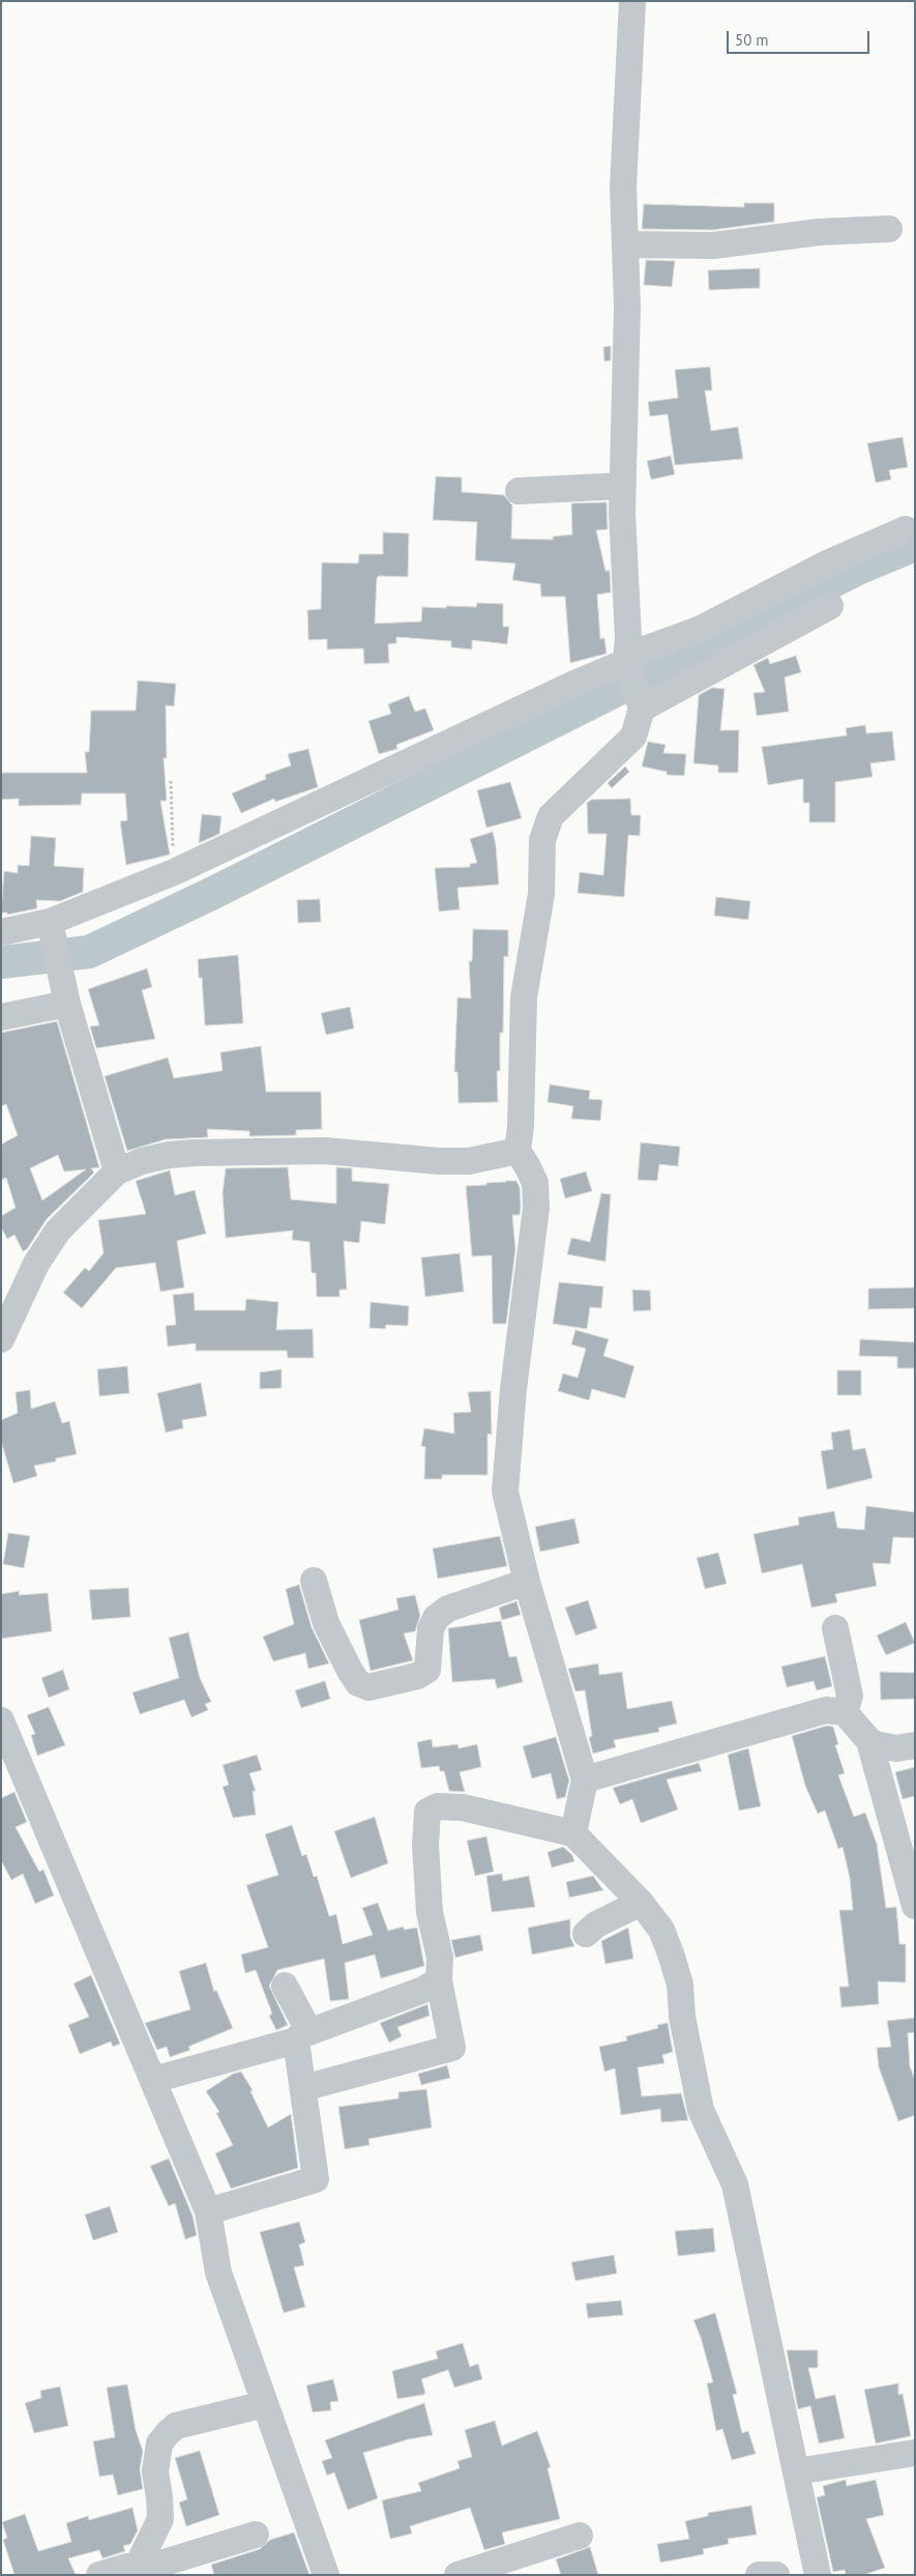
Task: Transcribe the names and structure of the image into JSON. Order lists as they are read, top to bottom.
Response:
{
  "scale_bar": "50 m"
}
